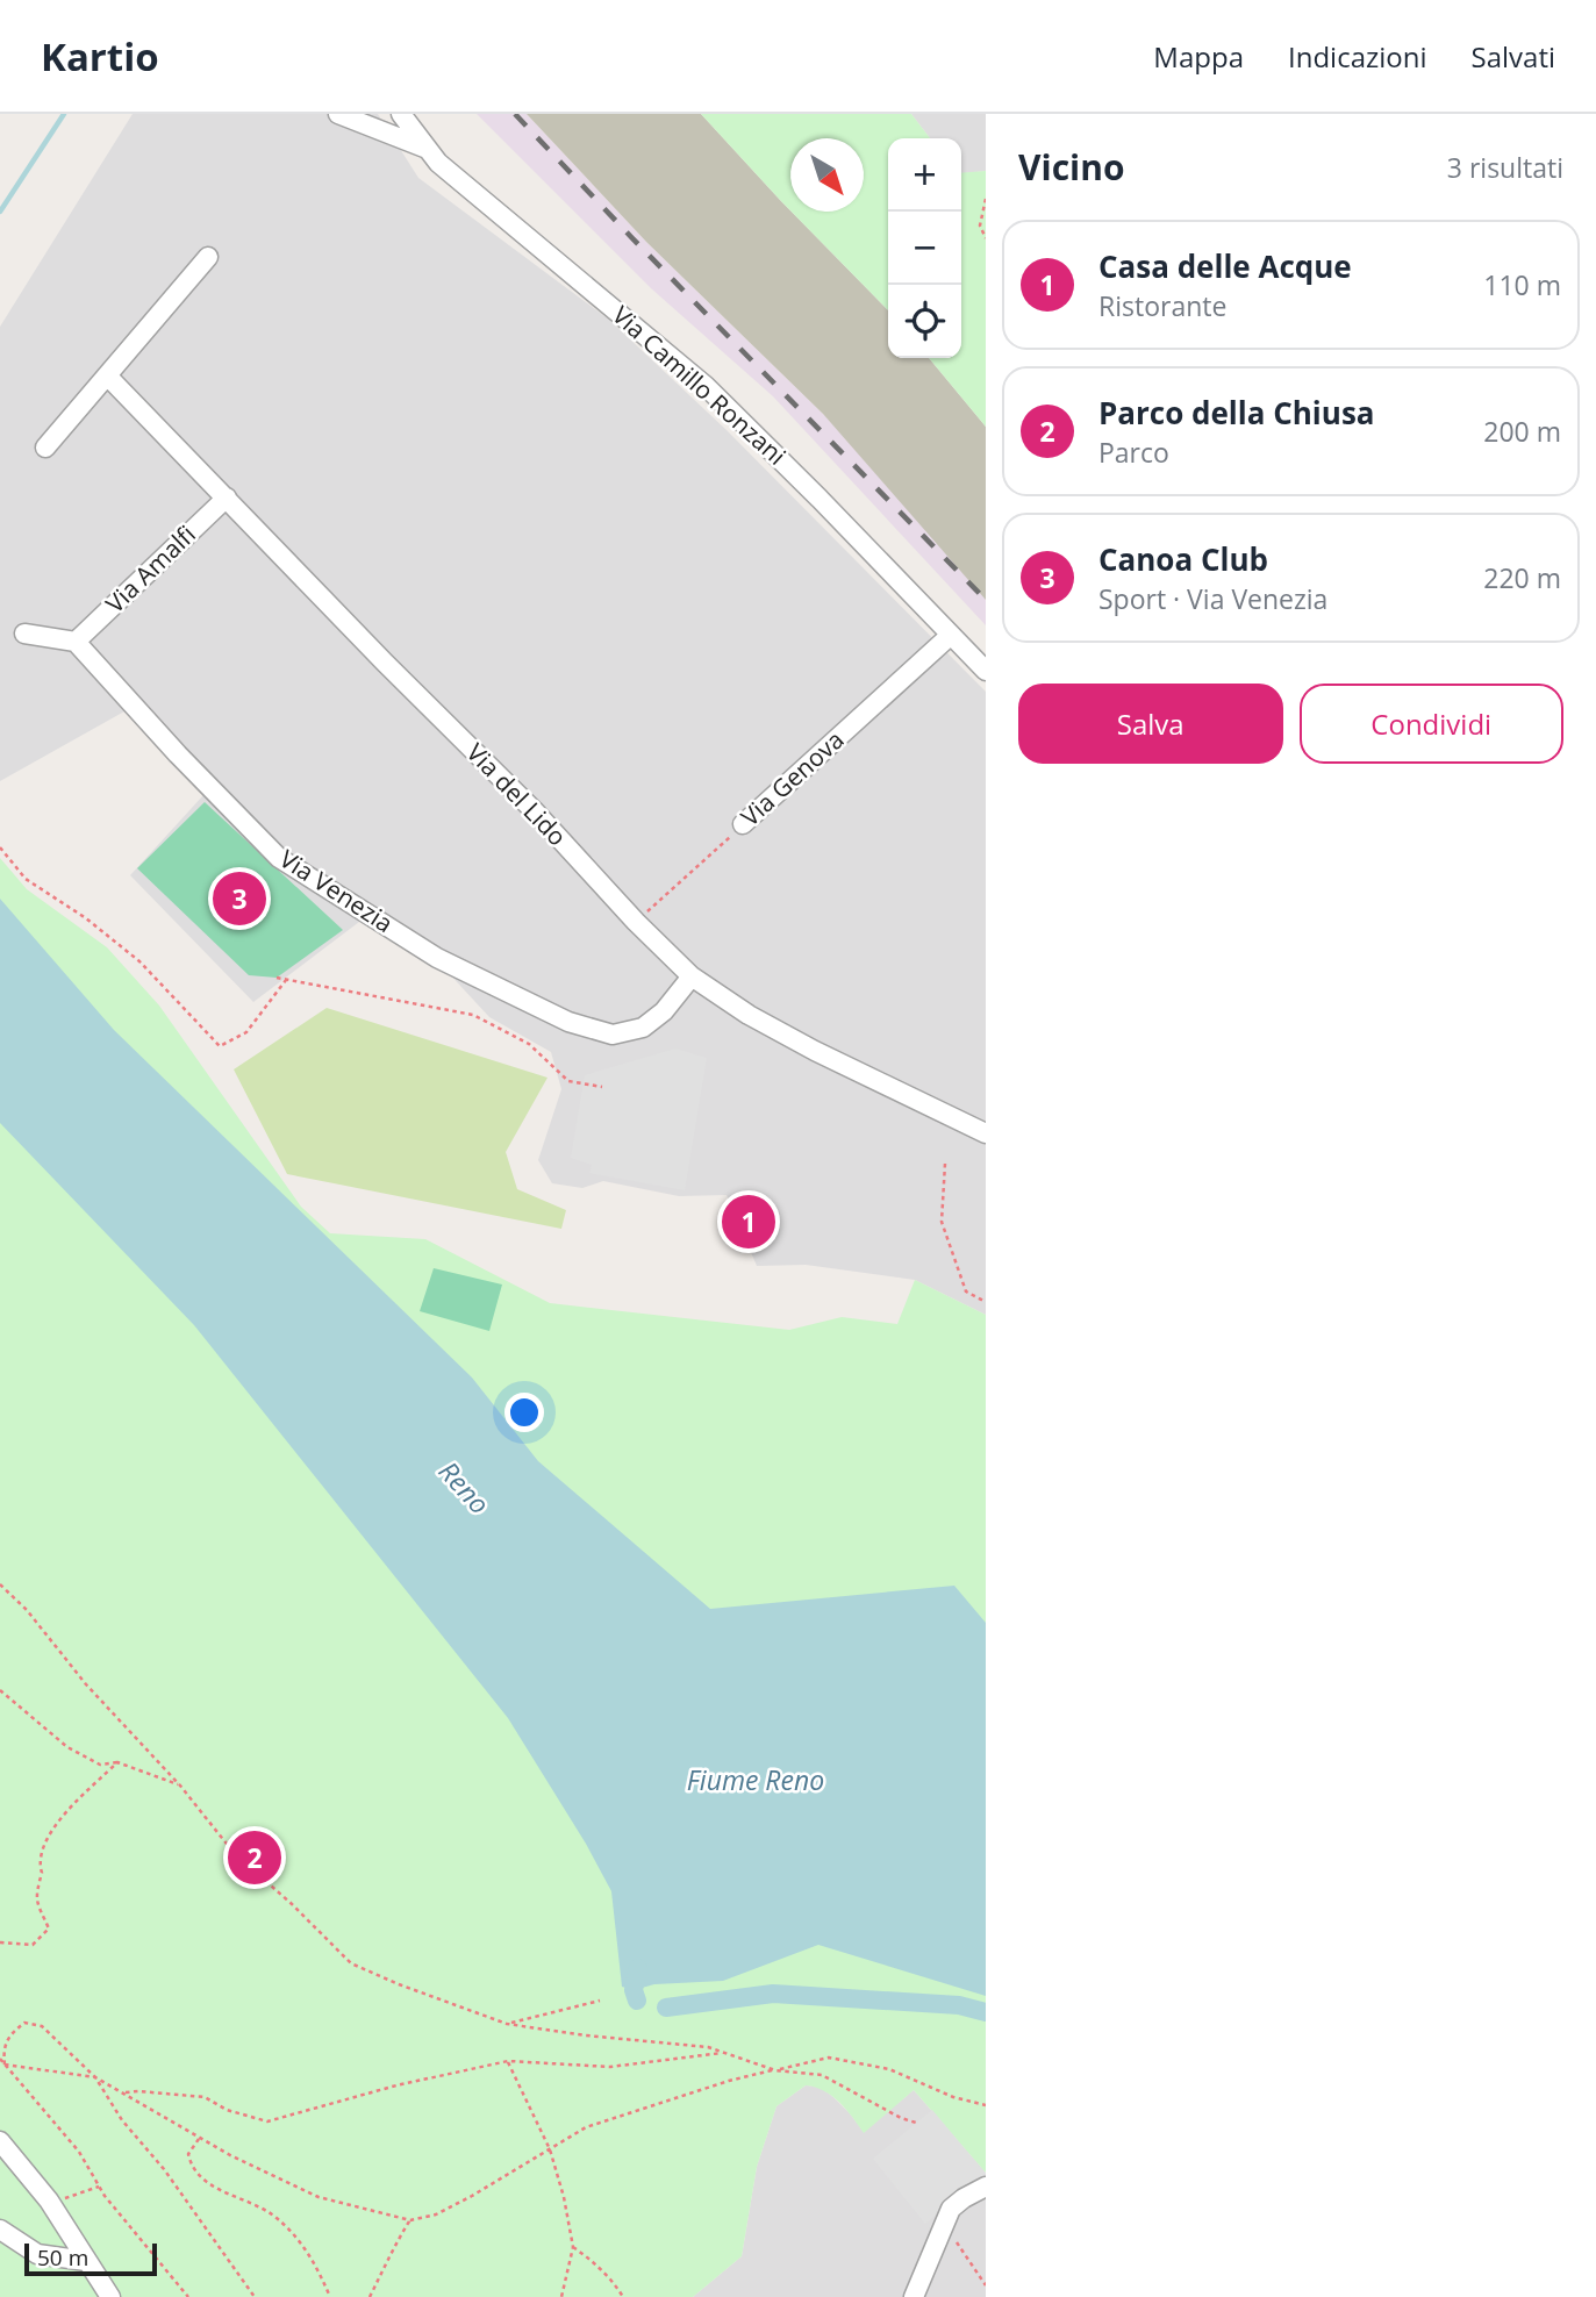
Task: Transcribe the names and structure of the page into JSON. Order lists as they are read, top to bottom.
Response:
{
  "streets": {
    "street": [
      "Via Camillo Ronzani",
      "Via Amalfi",
      "Via Genova",
      "Via del Lido",
      "Via Venezia"
    ]
  },
  "crossings": [
    ["Via Camillo Ronzani", "Via Genova"],
    ["Via Amalfi", "Via del Lido"],
    ["Via Amalfi", "Via Venezia"],
    ["Via Genova", "Via del Lido"],
    ["Via del Lido", "Via Venezia"]
  ],
  "water": ["Reno", "Fiume Reno"],
  "scale_bar": "50 m",
  "north": "bottom right",
  "page": {
    "header": "Kartio",
    "nav": ["Mappa", "Indicazioni", "Salvati"],
    "heading": ["Vicino", "3 risultati"],
    "map_buttons": ["+", "−"],
    "list": [
      {
        "mark": "1",
        "name": "Casa delle Acque",
        "note": "Ristorante",
        "value": "110 m"
      },
      {
        "mark": "2",
        "name": "Parco della Chiusa",
        "note": "Parco",
        "value": "200 m"
      },
      {
        "mark": "3",
        "name": "Canoa Club",
        "note": "Sport · Via Venezia",
        "value": "220 m"
      }
    ],
    "buttons": ["Salva", "Condividi"],
    "pins": ["3", "1", "2"],
    "scale": "50 m"
  }
}
